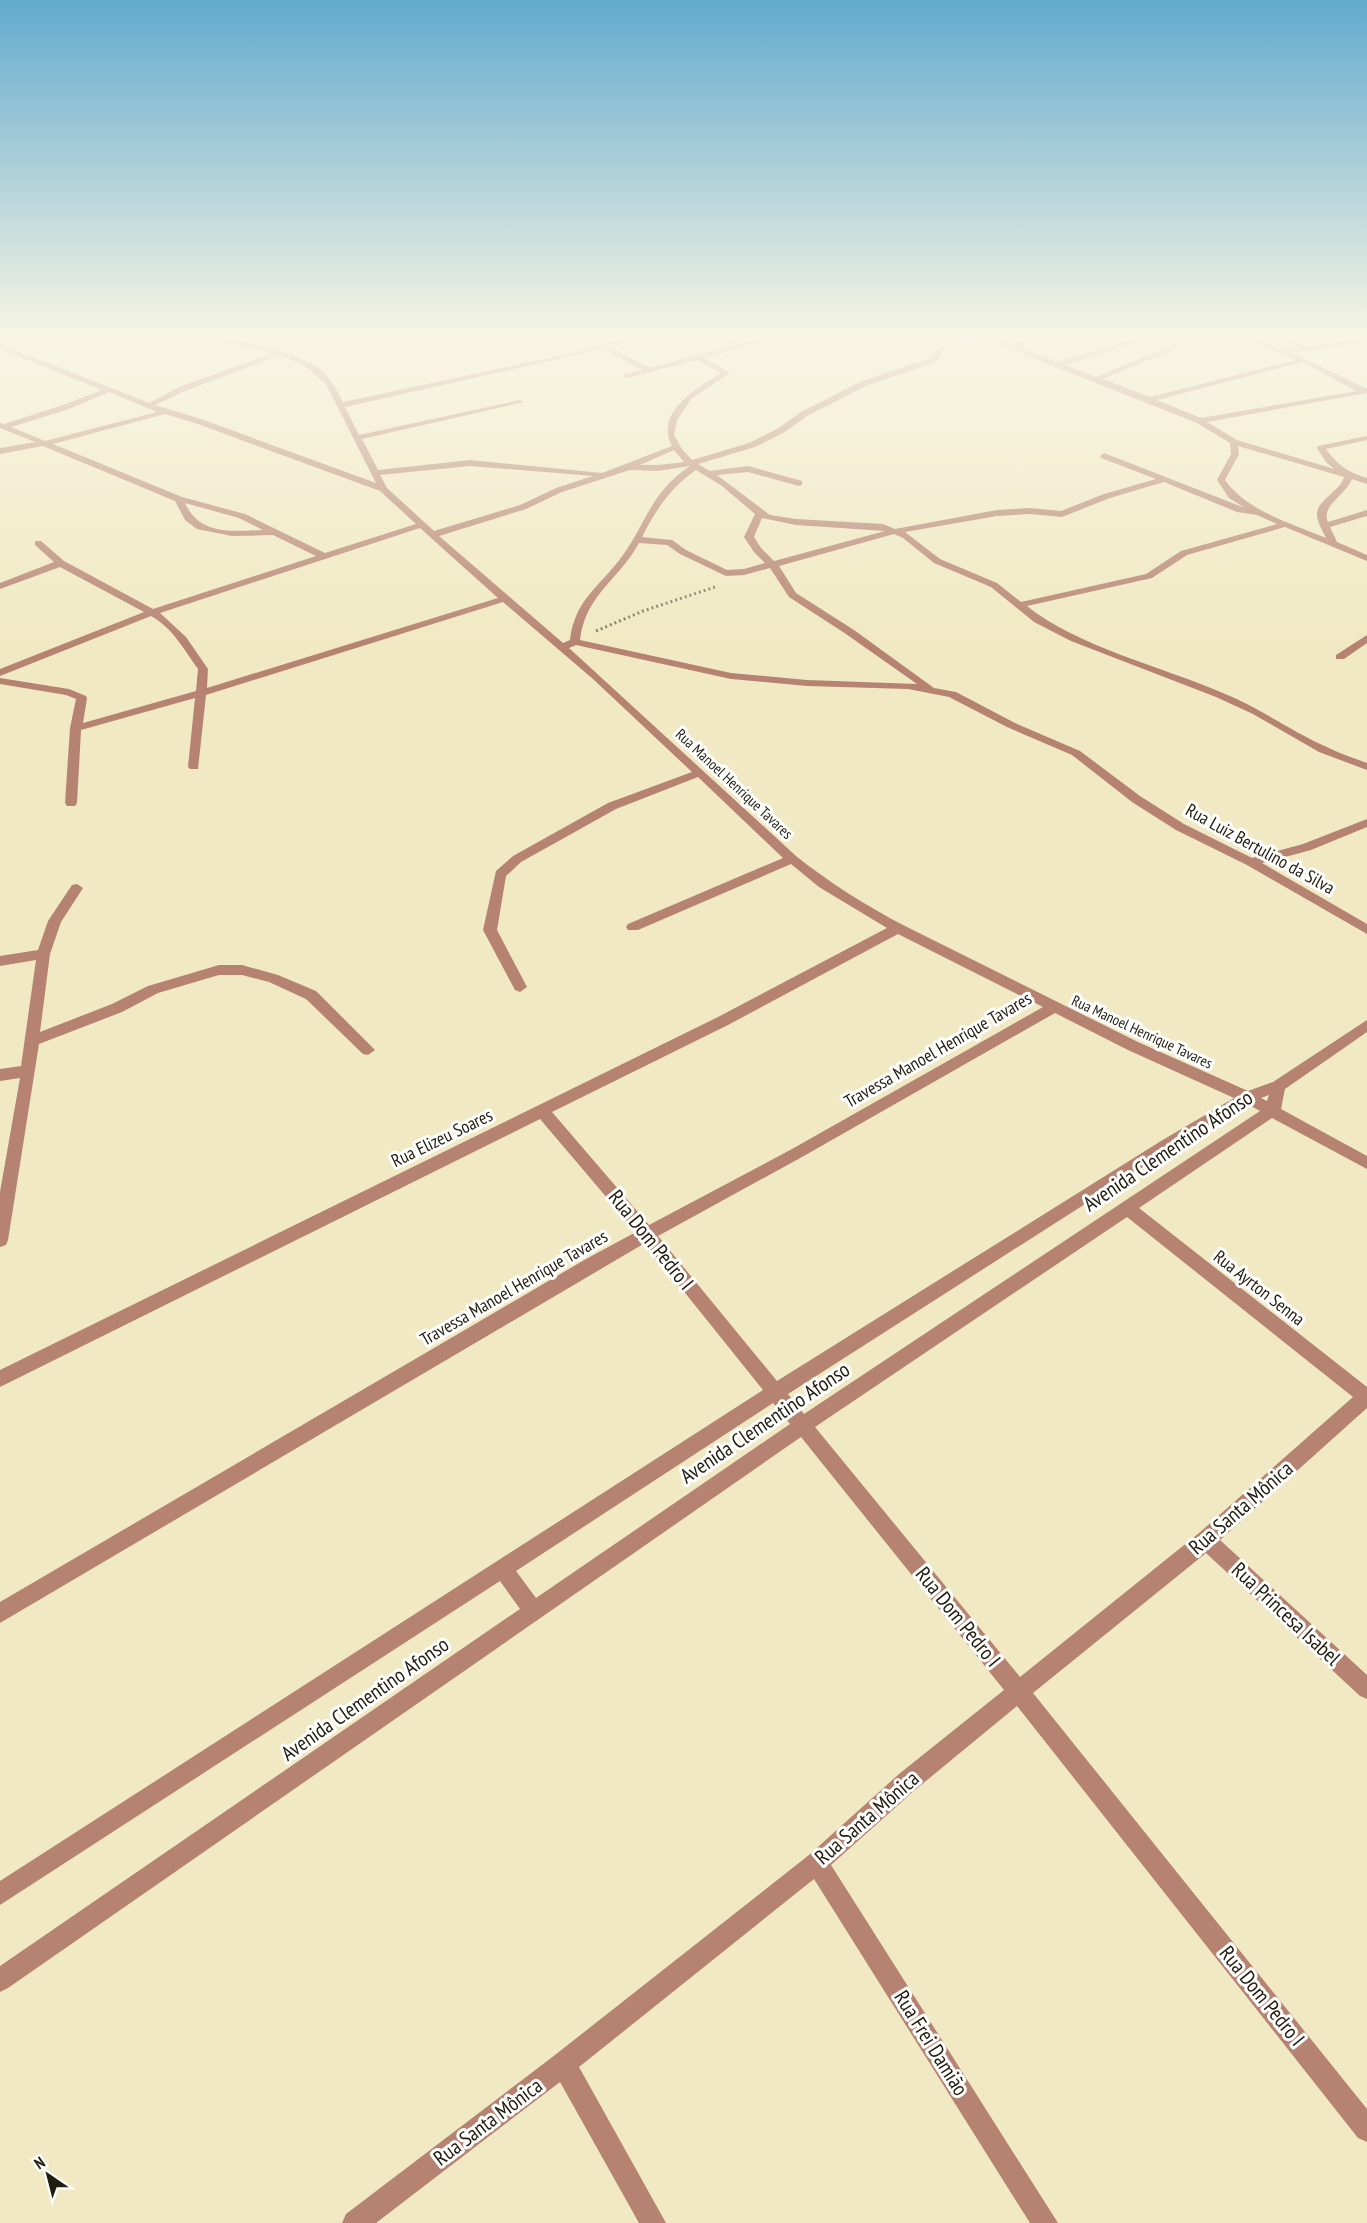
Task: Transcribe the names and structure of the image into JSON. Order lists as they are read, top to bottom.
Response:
{
  "streets": {
    "street": [
      "Rua Manoel Henrique Tavares",
      "Rua Luiz Bertulino da Silva",
      "Travessa Manoel Henrique Tavares",
      "Rua Elizeu Soares",
      "Avenida Clementino Afonso",
      "Rua Dom Pedro I",
      "Rua Ayrton Senna",
      "Rua Santa Mônica",
      "Rua Princesa Isabel",
      "Rua Frei Damião"
    ]
  },
  "crossings": [
    ["Rua Manoel Henrique Tavares", "Travessa Manoel Henrique Tavares"],
    ["Rua Manoel Henrique Tavares", "Rua Elizeu Soares"],
    ["Rua Manoel Henrique Tavares", "Avenida Clementino Afonso"],
    ["Travessa Manoel Henrique Tavares", "Rua Dom Pedro I"],
    ["Rua Elizeu Soares", "Rua Dom Pedro I"],
    ["Avenida Clementino Afonso", "Rua Dom Pedro I"],
    ["Avenida Clementino Afonso", "Rua Ayrton Senna"],
    ["Rua Dom Pedro I", "Rua Santa Mônica"],
    ["Rua Ayrton Senna", "Rua Santa Mônica"],
    ["Rua Santa Mônica", "Rua Princesa Isabel"],
    ["Rua Santa Mônica", "Rua Frei Damião"]
  ],
  "north": "top left"
}
